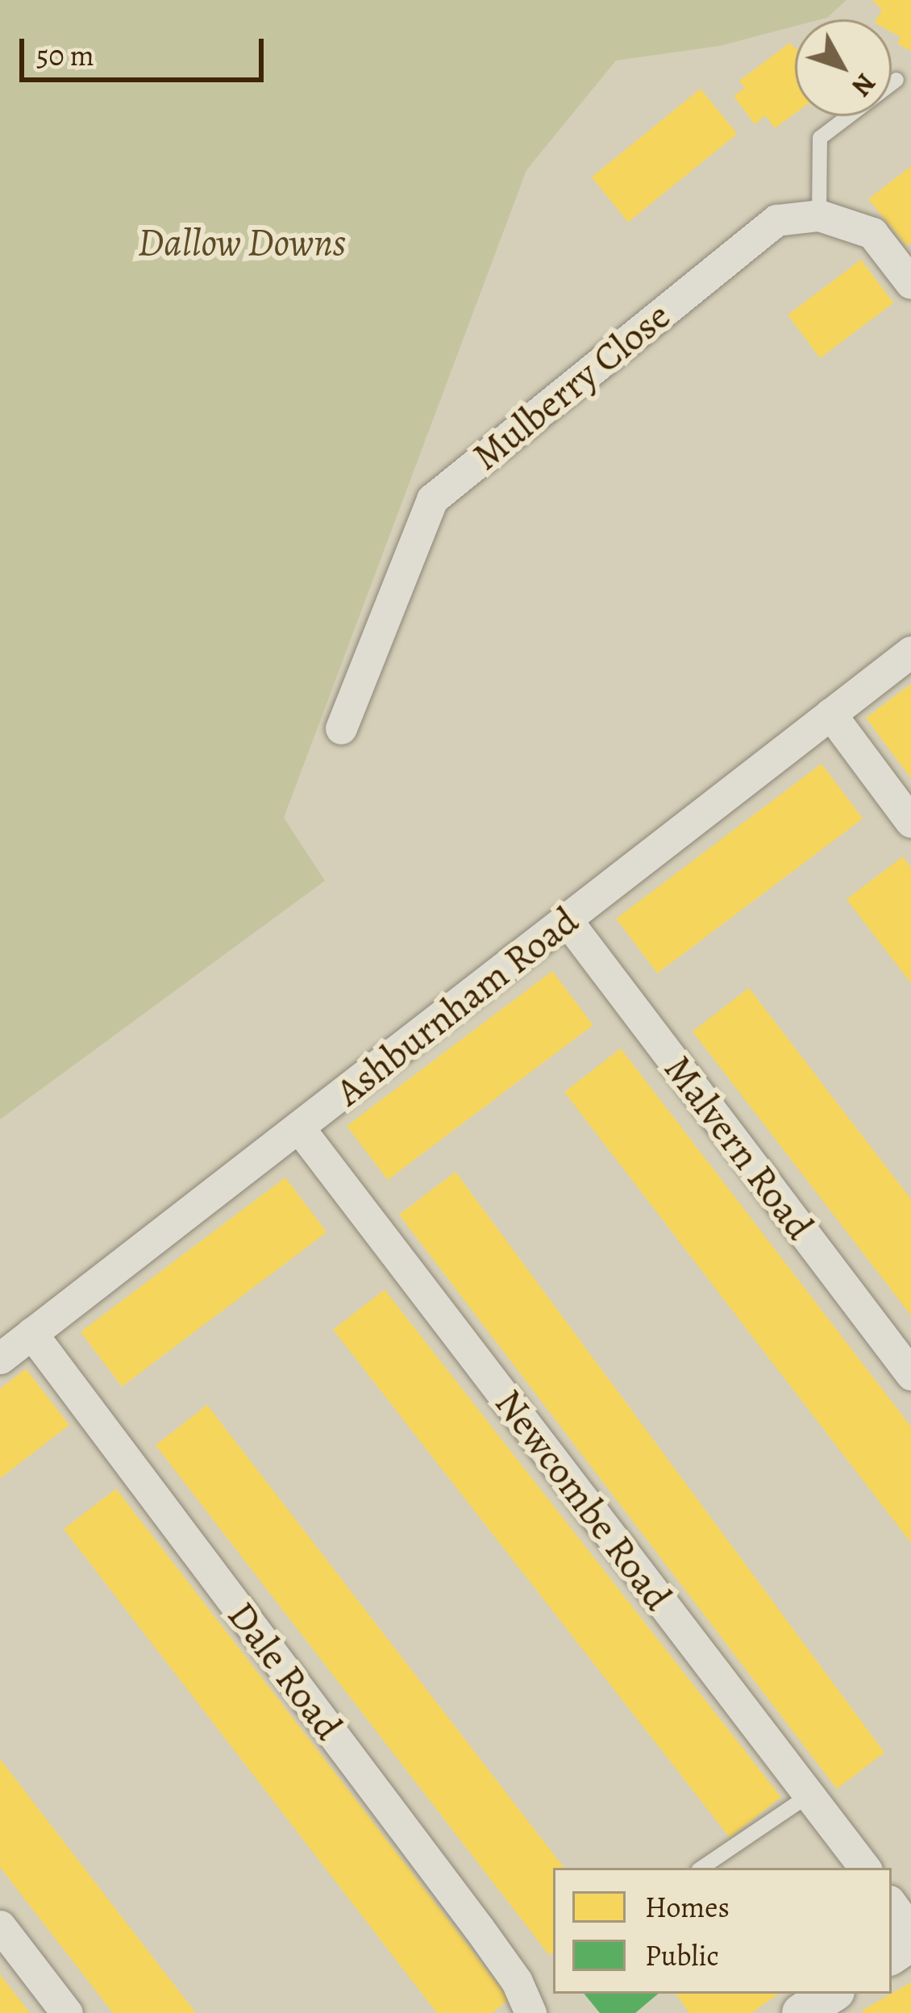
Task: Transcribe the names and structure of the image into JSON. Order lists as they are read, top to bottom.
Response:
{
  "streets": {
    "street": [
      "Mulberry Close",
      "Ashburnham Road",
      "Malvern Road",
      "Newcombe Road",
      "Dale Road"
    ]
  },
  "crossings": [
    ["Ashburnham Road", "Malvern Road"],
    ["Ashburnham Road", "Newcombe Road"],
    ["Ashburnham Road", "Dale Road"]
  ],
  "parks": ["Dallow Downs"],
  "legend": ["Homes", "Public"],
  "scale_bar": "50 m",
  "north": "bottom right"
}
